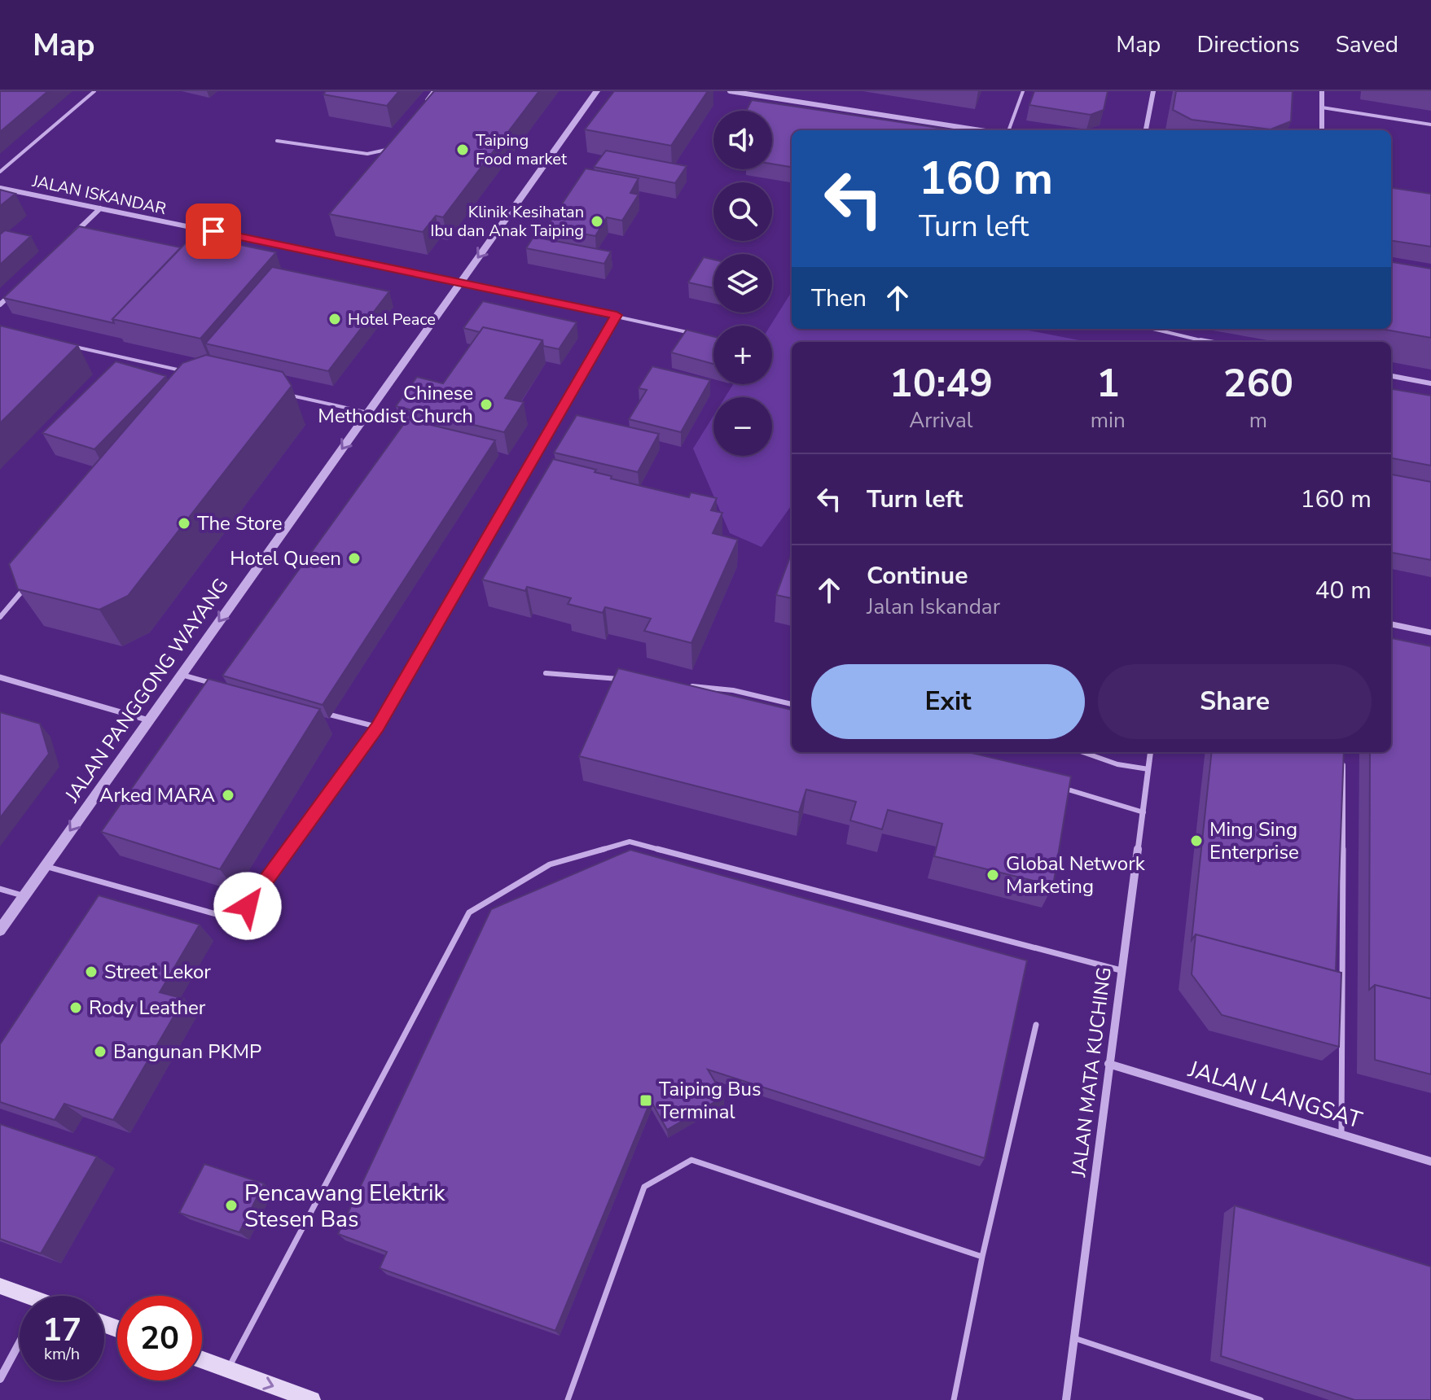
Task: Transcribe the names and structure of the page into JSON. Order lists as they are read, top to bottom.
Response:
{
  "streets": {
    "street": [
      "JALAN ISKANDAR",
      "JALAN PANGGONG WAYANG",
      "JALAN MATA KUCHING",
      "JALAN LANGSAT"
    ]
  },
  "crossings": [
    ["JALAN ISKANDAR", "JALAN PANGGONG WAYANG"],
    ["JALAN MATA KUCHING", "JALAN LANGSAT"]
  ],
  "one_way": ["JALAN PANGGONG WAYANG"],
  "places": {
    "other": [
      "Taiping Food market",
      "Klinik Kesihatan Ibu dan Anak Taiping",
      "Hotel Peace",
      "Chinese Methodist Church",
      "The Store",
      "Hotel Queen",
      "Arked MARA",
      "Ming Sing Enterprise",
      "Global Network Marketing",
      "Street Lekor",
      "Rody Leather",
      "Bangunan PKMP",
      "Pencawang Elektrik Stesen Bas"
    ],
    "transit": ["Taiping Bus Terminal"]
  },
  "page": {
    "header": "Map",
    "nav": ["Map", "Directions", "Saved"],
    "map_buttons": ["+", "−"],
    "turn": ["160 m", "Turn left"],
    "then": "Then",
    "eta": [
      "10:49",
      "Arrival",
      "1",
      "min",
      "260",
      "m"
    ],
    "list": [
      {
        "name": "Turn left",
        "value": "160 m"
      },
      {
        "name": "Continue",
        "note": "Jalan Iskandar",
        "value": "40 m"
      }
    ],
    "buttons": ["Exit", "Share"],
    "speed": "17 km/h",
    "limit": "20"
  }
}
